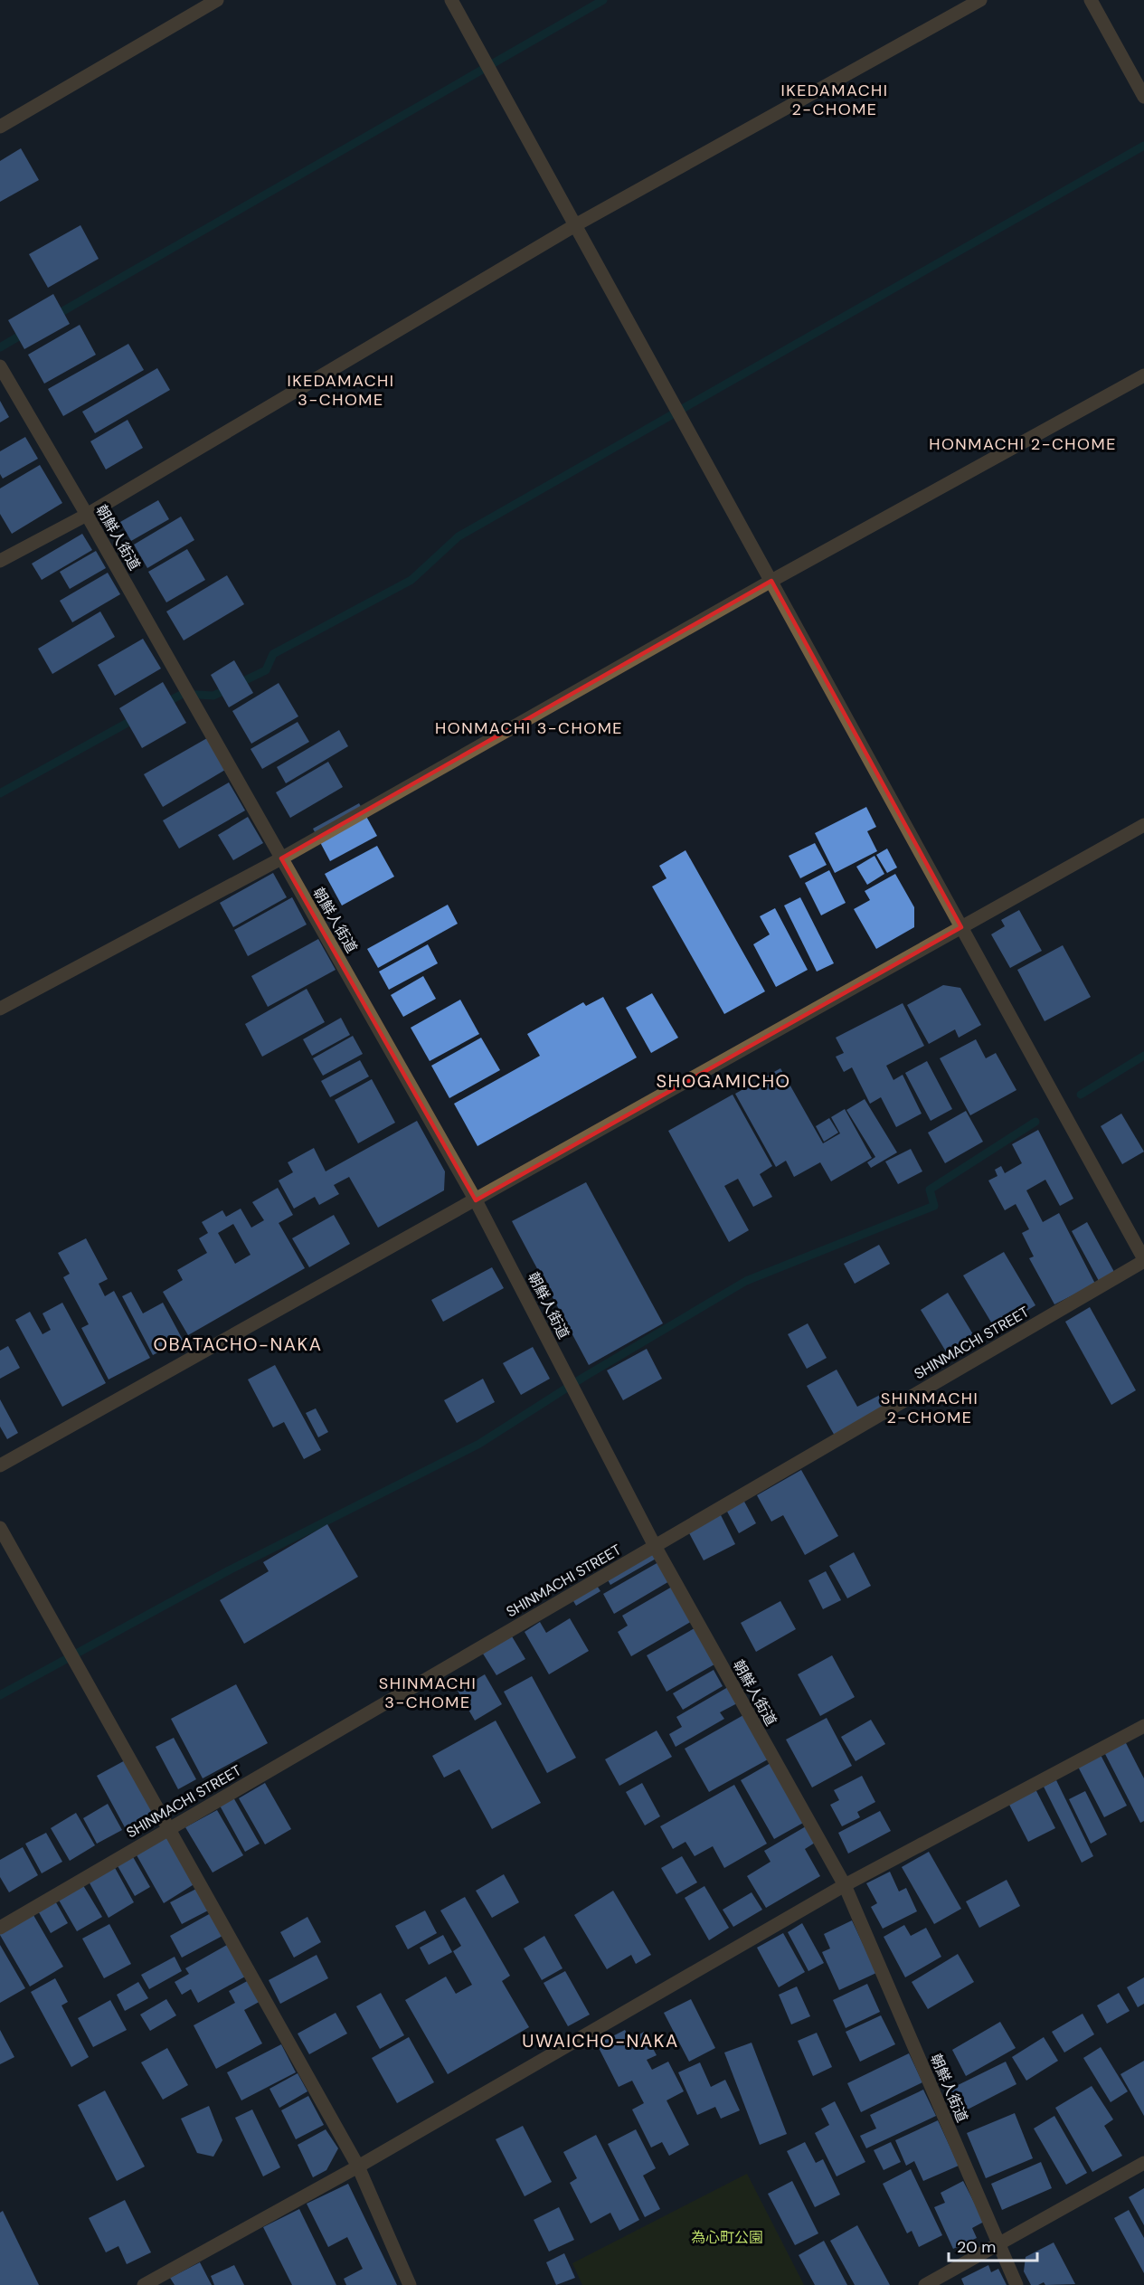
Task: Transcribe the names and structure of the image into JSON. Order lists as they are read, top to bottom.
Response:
{
  "streets": {
    "street": ["朝鮮人街道", "SHINMACHI STREET"]
  },
  "crossings": [
    ["朝鮮人街道", "SHINMACHI STREET"]
  ],
  "districts": [
    "IKEDAMACHI 2-CHOME",
    "IKEDAMACHI 3-CHOME",
    "HONMACHI 2-CHOME",
    "HONMACHI 3-CHOME",
    "SHOGAMICHO",
    "OBATACHO-NAKA",
    "SHINMACHI 2-CHOME",
    "SHINMACHI 3-CHOME",
    "UWAICHO-NAKA"
  ],
  "parks": ["為心町公園"],
  "scale_bar": "20 m"
}
